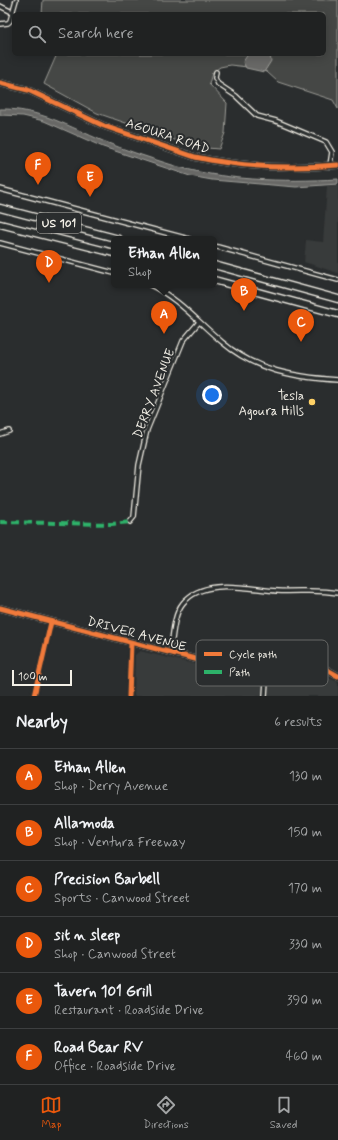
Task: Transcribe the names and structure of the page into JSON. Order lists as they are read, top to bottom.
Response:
{
  "streets": {
    "highway": ["US 101"],
    "main road": ["AGOURA ROAD"],
    "street": ["DERRY AVENUE", "DRIVER AVENUE"]
  },
  "places": ["Tesla Agoura Hills"],
  "legend": ["Cycle path", "Path"],
  "scale_bar": "100 m",
  "page": {
    "search": "Search here",
    "pins": [
      "F",
      "E",
      "D",
      "B",
      "A",
      "C"
    ],
    "popup": ["Ethan Allen", "Shop"],
    "scale": "100 m",
    "heading": ["Nearby", "6 results"],
    "list": [
      {
        "mark": "A",
        "name": "Ethan Allen",
        "note": "Shop · Derry Avenue",
        "value": "130 m"
      },
      {
        "mark": "B",
        "name": "Allamoda",
        "note": "Shop · Ventura Freeway",
        "value": "150 m"
      },
      {
        "mark": "C",
        "name": "Precision Barbell",
        "note": "Sports · Canwood Street",
        "value": "170 m"
      },
      {
        "mark": "D",
        "name": "sit n sleep",
        "note": "Shop · Canwood Street",
        "value": "330 m"
      },
      {
        "mark": "E",
        "name": "Tavern 101 Grill",
        "note": "Restaurant · Roadside Drive",
        "value": "390 m"
      },
      {
        "mark": "F",
        "name": "Road Bear RV",
        "note": "Office · Roadside Drive",
        "value": "460 m"
      }
    ],
    "nav": ["Map", "Directions", "Saved"]
  }
}
